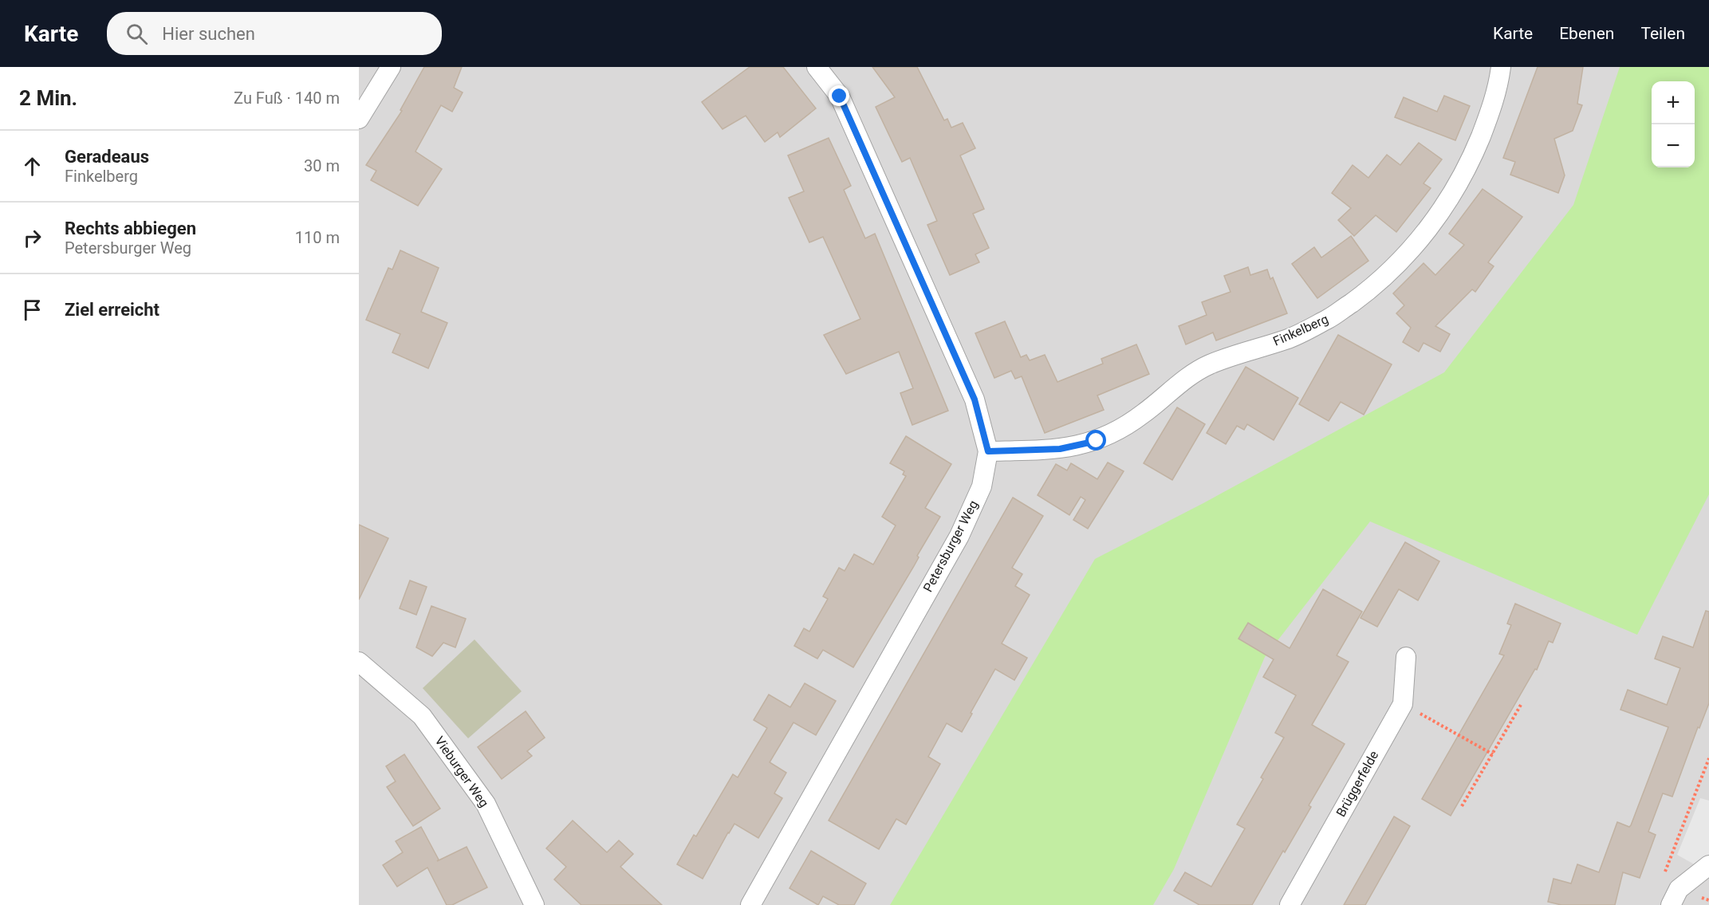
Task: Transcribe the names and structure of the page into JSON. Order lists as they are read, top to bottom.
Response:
{
  "streets": {
    "street": [
      "Finkelberg",
      "Petersburger Weg",
      "Vieburger Weg",
      "Brüggerfelde"
    ]
  },
  "crossings": [
    ["Finkelberg", "Petersburger Weg"]
  ],
  "page": {
    "header": "Karte",
    "search": "Hier suchen",
    "nav": ["Karte", "Ebenen", "Teilen"],
    "heading": ["2 Min.", "Zu Fuß · 140 m"],
    "map_buttons": ["+", "−"],
    "list": [
      ["Geradeaus", "Finkelberg", "30 m"],
      ["Rechts abbiegen", "Petersburger Weg", "110 m"],
      "Ziel erreicht"
    ]
  }
}
